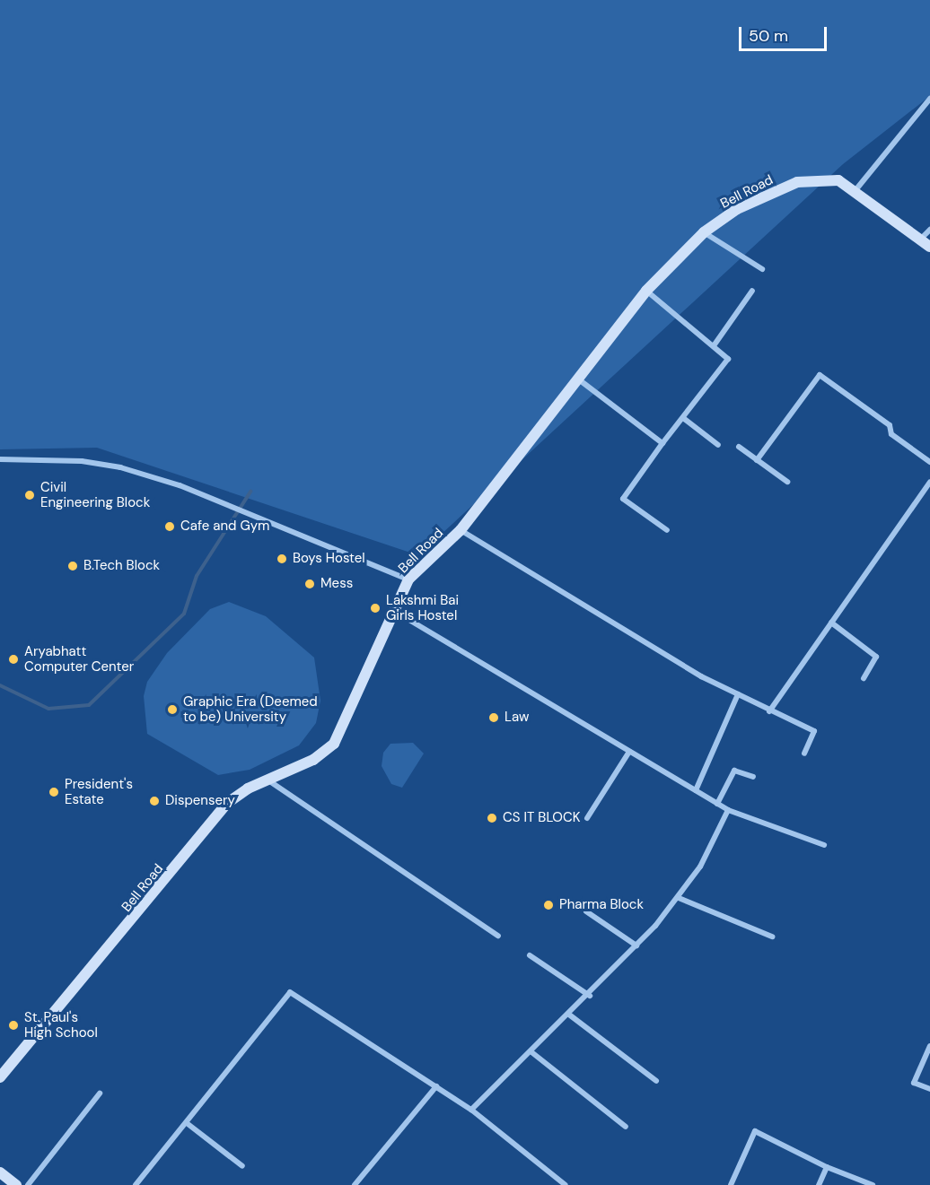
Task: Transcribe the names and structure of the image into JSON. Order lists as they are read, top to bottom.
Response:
{
  "streets": {
    "street": ["Bell Road"]
  },
  "places": [
    "Civil Engineering Block",
    "Cafe and Gym",
    "Boys Hostel",
    "B.Tech Block",
    "Mess",
    "Lakshmi Bai Girls Hostel",
    "Aryabhatt Computer Center",
    "Graphic Era (Deemed to be) University",
    "Law",
    "President's Estate",
    "Dispensery",
    "CS IT BLOCK",
    "Pharma Block",
    "St. Paul's High School"
  ],
  "scale_bar": "50 m"
}
